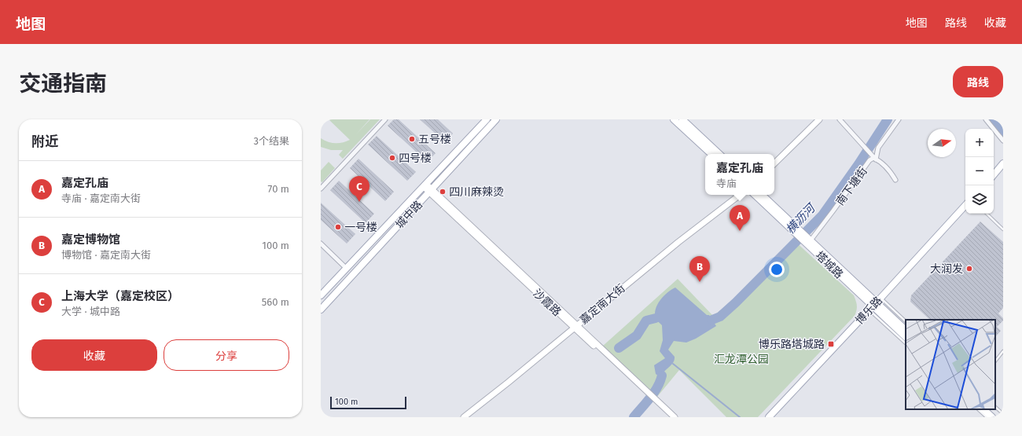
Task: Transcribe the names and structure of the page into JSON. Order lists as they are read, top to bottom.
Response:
{
  "streets": {
    "main road": ["城中路", "塔城路", "博乐路"],
    "street": ["南下塘街", "沙霞路", "嘉定南大街"]
  },
  "crossings": [
    ["南下塘街", "塔城路"],
    ["城中路", "沙霞路"],
    ["塔城路", "博乐路"],
    ["沙霞路", "嘉定南大街"]
  ],
  "water": ["横沥河"],
  "parks": ["汇龙潭公园"],
  "places": {
    "other": [
      "五号楼",
      "四号楼",
      "四川麻辣烫",
      "一号楼",
      "大润发"
    ],
    "transit": ["博乐路塔城路"]
  },
  "scale_bar": "100 m",
  "north": "right",
  "page": {
    "header": "地图",
    "nav": ["地图", "路线", "收藏"],
    "title": "交通指南",
    "buttons": [
      "路线",
      ["收藏", "分享"]
    ],
    "heading": ["附近", "3个结果"],
    "map_buttons": ["+", "−"],
    "popup": ["嘉定孔庙", "寺庙"],
    "list": [
      {
        "mark": "A",
        "name": "嘉定孔庙",
        "note": "寺庙 · 嘉定南大街",
        "value": "70 m"
      },
      {
        "mark": "B",
        "name": "嘉定博物馆",
        "note": "博物馆 · 嘉定南大街",
        "value": "100 m"
      },
      {
        "mark": "C",
        "name": "上海大学（嘉定校区）",
        "note": "大学 · 城中路",
        "value": "560 m"
      }
    ],
    "pins": ["C", "A", "B"],
    "scale": "100 m"
  }
}
